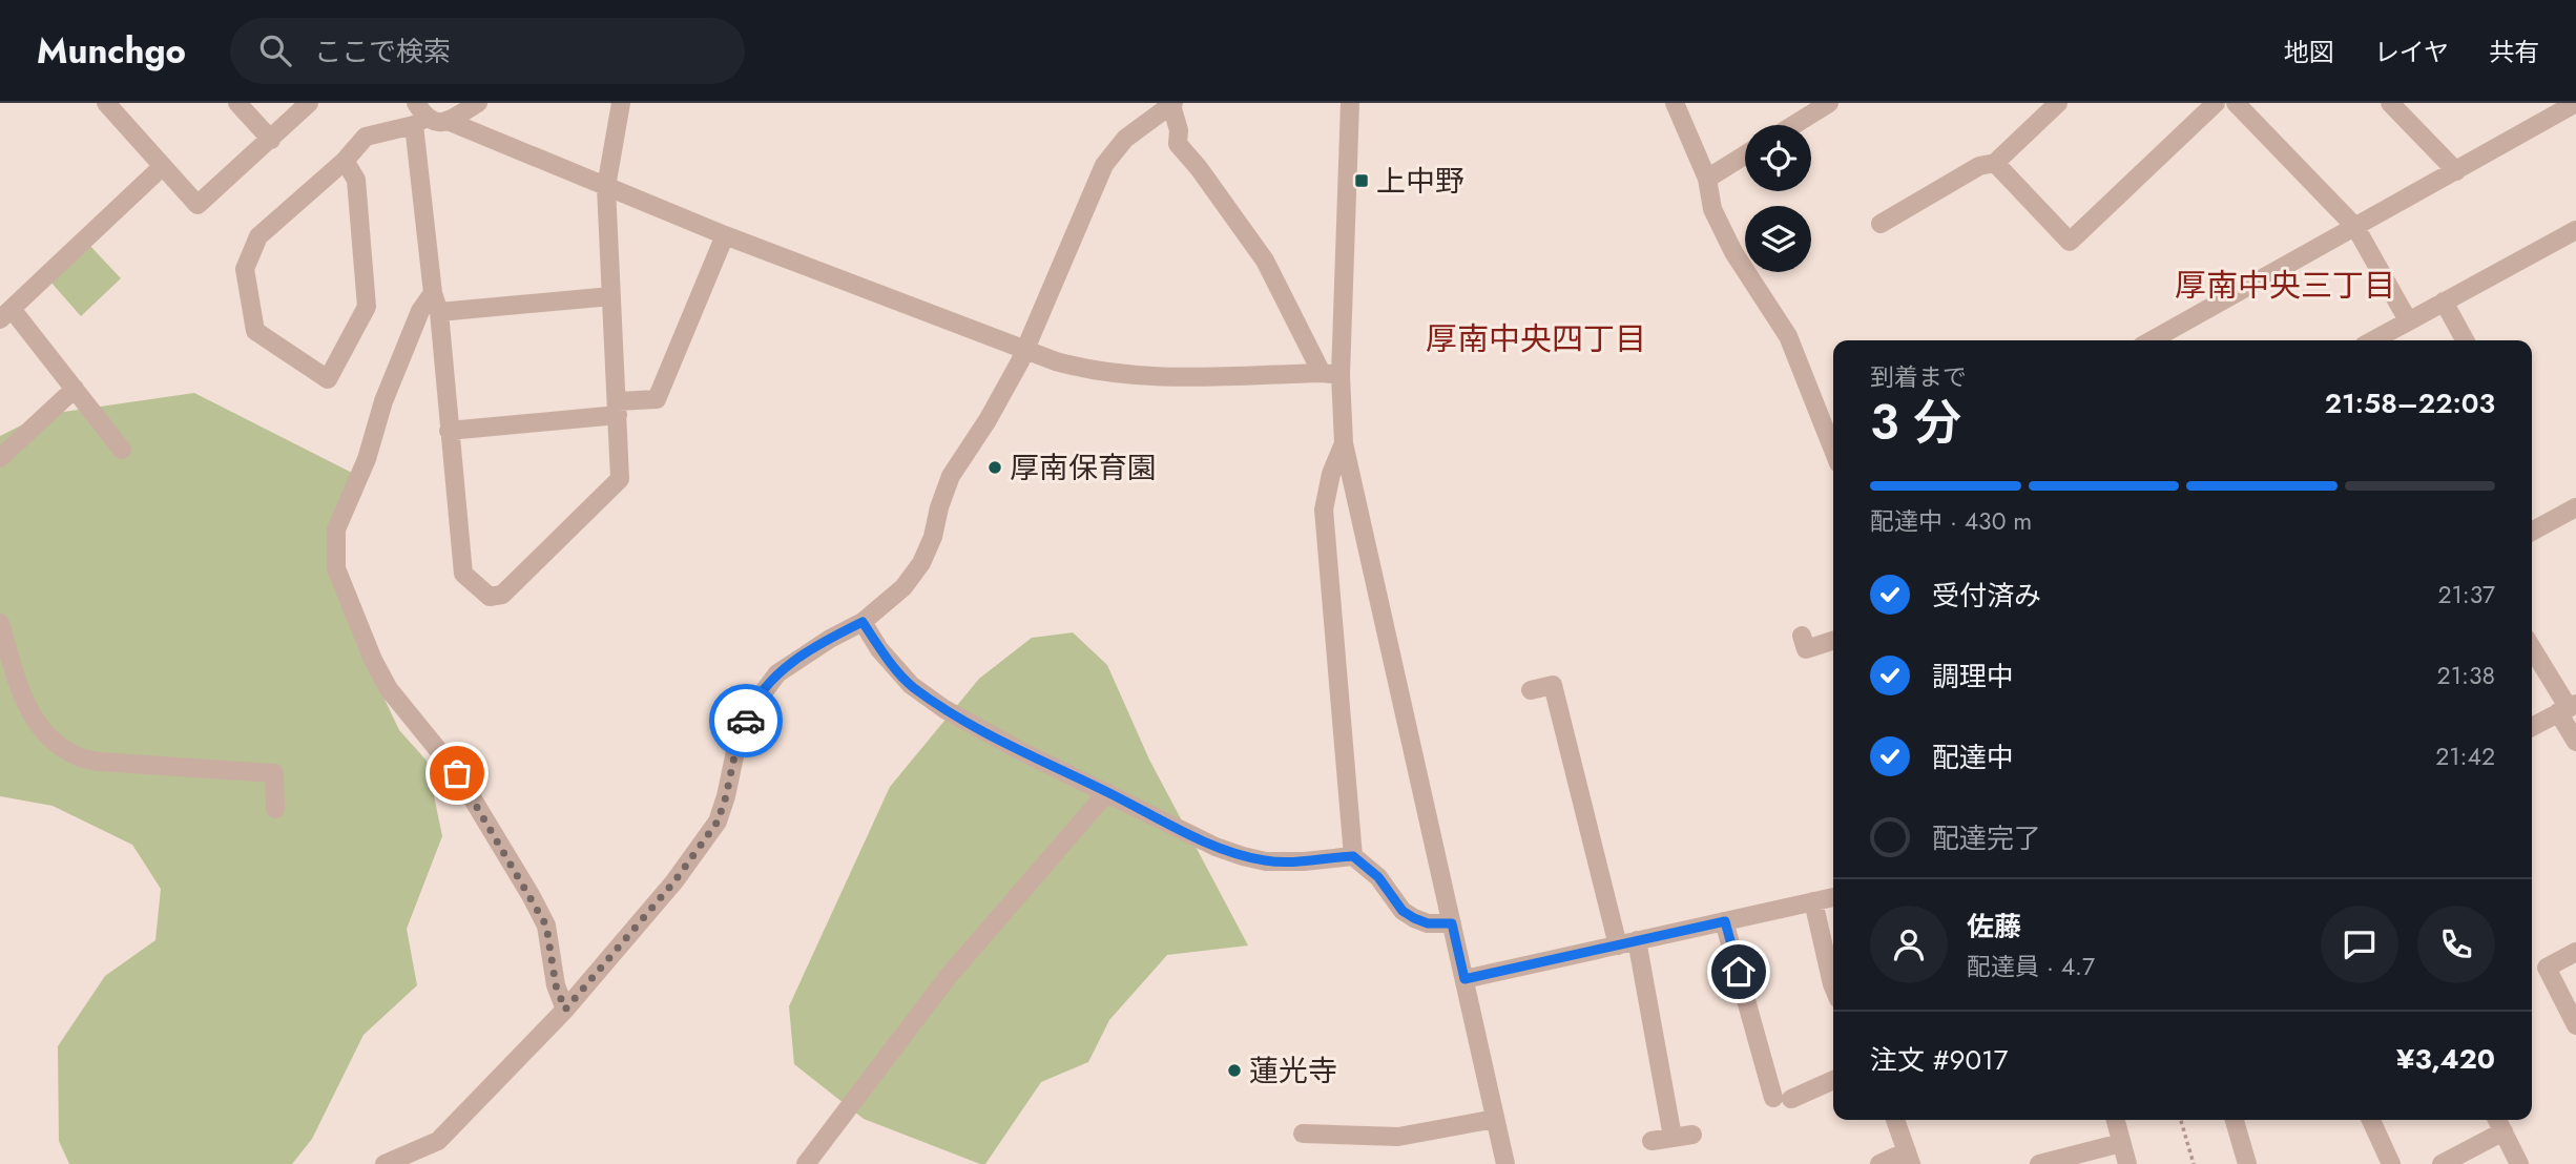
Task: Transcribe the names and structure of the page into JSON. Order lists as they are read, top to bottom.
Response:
{
  "districts": ["厚南中央三丁目", "厚南中央四丁目"],
  "places": {
    "transit": ["上中野"],
    "other": ["厚南保育園", "蓮光寺"]
  },
  "page": {
    "header": "Munchgo",
    "search": "ここで検索",
    "nav": ["地図", "レイヤ", "共有"],
    "heading": ["3 分", "到着まで", "21:58–22:03"],
    "panel": [
      "佐藤",
      "配達員 · 4.7",
      "注文 #9017",
      "¥3,420"
    ],
    "bar": "配達中 · 430 m",
    "list": [
      ["受付済み", "21:37"],
      ["調理中", "21:38"],
      ["配達中", "21:42"],
      "配達完了"
    ]
  }
}
